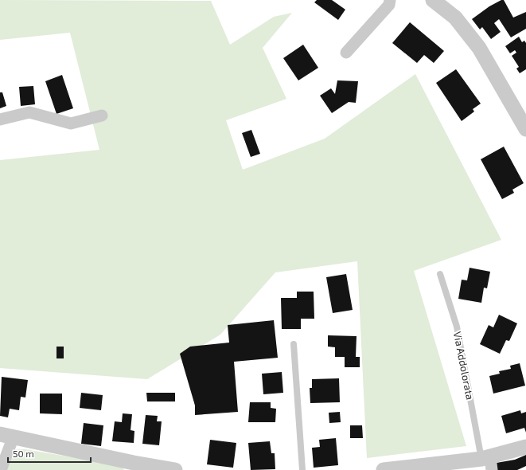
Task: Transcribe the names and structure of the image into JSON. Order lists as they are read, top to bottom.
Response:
{
  "streets": {
    "lane": ["Via Addolorata"]
  },
  "scale_bar": "50 m"
}
